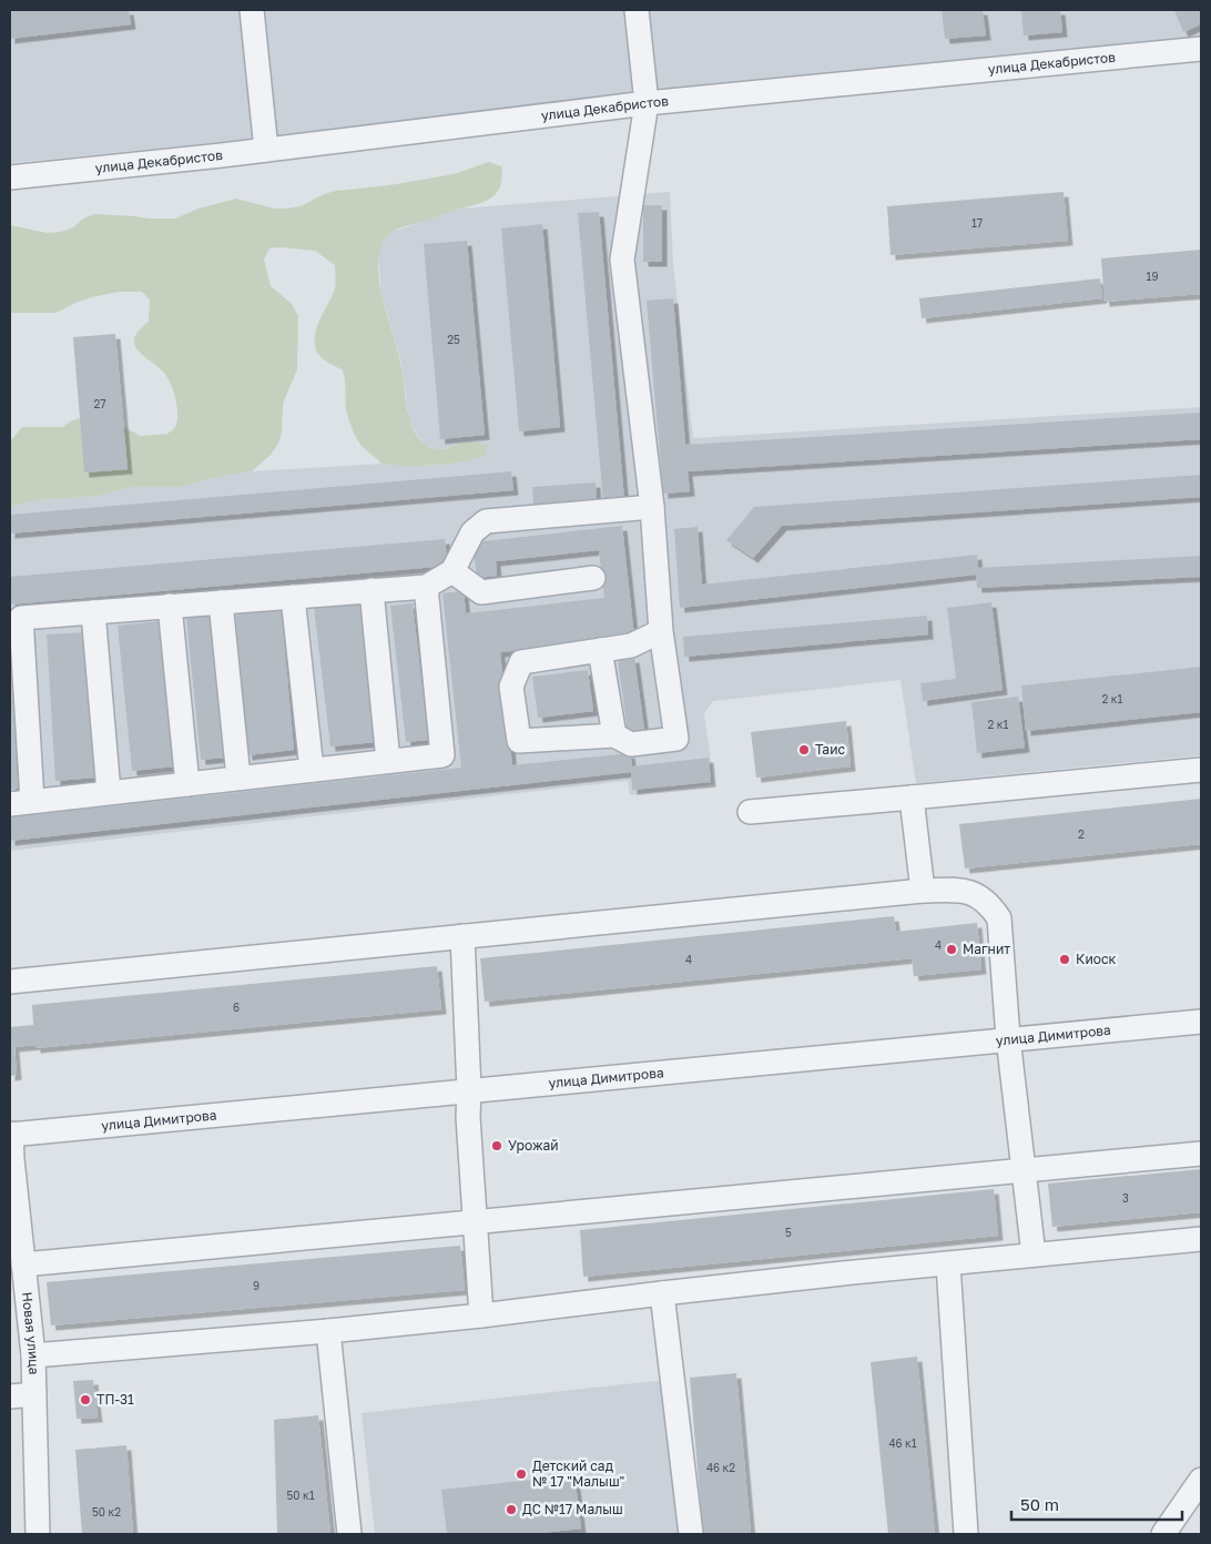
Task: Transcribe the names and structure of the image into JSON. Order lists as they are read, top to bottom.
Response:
{
  "streets": {
    "street": ["улица Декабристов", "улица Димитрова", "Новая улица"]
  },
  "crossings": [
    ["улица Димитрова", "Новая улица"]
  ],
  "places": [
    "Таис",
    "Магнит",
    "Киоск",
    "Урожай",
    "ТП-31",
    "Детский сад № 17 \"Малыш\"",
    "ДС №17 Малыш"
  ],
  "house_numbers": [
    "17",
    "19",
    "25",
    "27",
    "2 к1",
    "2 к1",
    "2",
    "4",
    "4",
    "6",
    "3",
    "5",
    "9",
    "46 к1",
    "46 к2",
    "50 к1",
    "50 к2"
  ],
  "scale_bar": "50 m"
}
